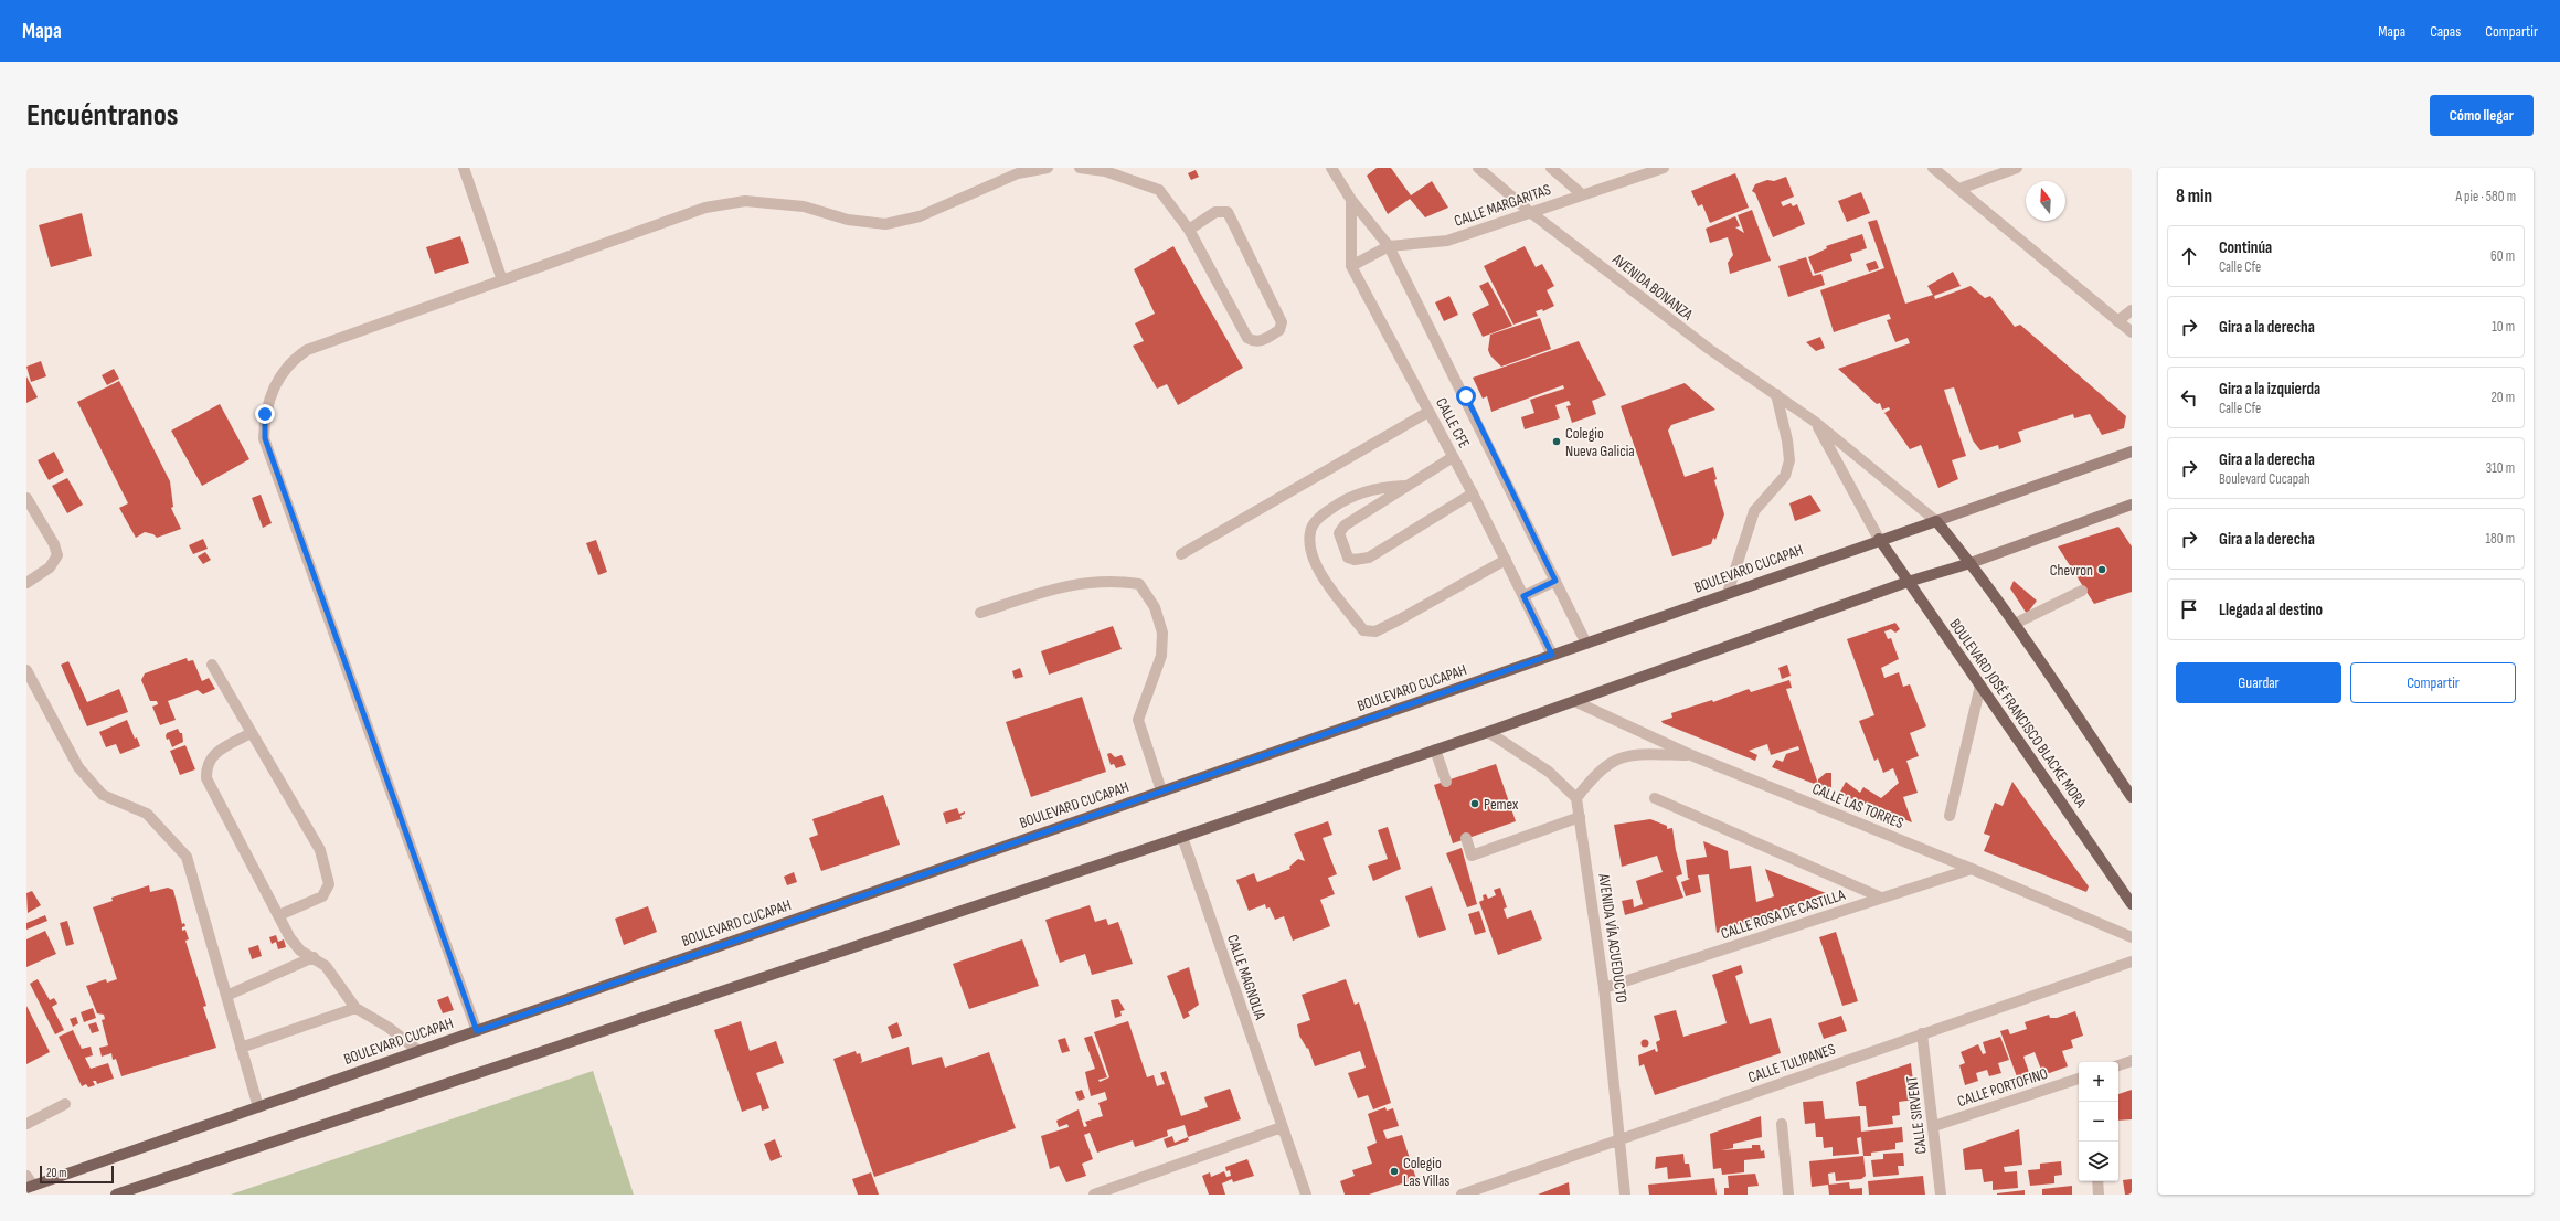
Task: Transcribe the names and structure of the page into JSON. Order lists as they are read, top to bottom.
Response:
{
  "streets": {
    "main road": ["BOULEVARD CUCAPAH", "BOULEVARD JOSÉ FRANCISCO BLACKE MORA"],
    "street": [
      "CALLE MARGARITAS",
      "AVENIDA BONANZA",
      "CALLE CFE",
      "CALLE LAS TORRES",
      "CALLE ROSA DE CASTILLA",
      "AVENIDA VÍA ACUEDUCTO",
      "CALLE MAGNOLIA",
      "CALLE TULIPANES",
      "CALLE PORTOFINO",
      "CALLE SIRVENT"
    ]
  },
  "crossings": [
    ["CALLE MARGARITAS", "AVENIDA BONANZA"],
    ["CALLE MARGARITAS", "CALLE CFE"],
    ["AVENIDA BONANZA", "BOULEVARD CUCAPAH"],
    ["AVENIDA BONANZA", "BOULEVARD JOSÉ FRANCISCO BLACKE MORA"],
    ["CALLE CFE", "BOULEVARD CUCAPAH"],
    ["BOULEVARD CUCAPAH", "BOULEVARD JOSÉ FRANCISCO BLACKE MORA"],
    ["CALLE LAS TORRES", "CALLE ROSA DE CASTILLA"],
    ["CALLE ROSA DE CASTILLA", "AVENIDA VÍA ACUEDUCTO"],
    ["AVENIDA VÍA ACUEDUCTO", "CALLE TULIPANES"],
    ["CALLE TULIPANES", "CALLE SIRVENT"],
    ["CALLE PORTOFINO", "CALLE SIRVENT"]
  ],
  "places": [
    "Colegio Nueva Galicia",
    "Chevron",
    "Pemex",
    "Colegio Las Villas"
  ],
  "scale_bar": "20 m",
  "north": "top",
  "page": {
    "header": "Mapa",
    "nav": ["Mapa", "Capas", "Compartir"],
    "buttons": [
      "Cómo llegar",
      ["Guardar", "Compartir"]
    ],
    "title": "Encuéntranos",
    "heading": ["8 min", "A pie · 580 m"],
    "list": [
      ["Continúa", "Calle Cfe", "60 m"],
      ["Gira a la derecha", "10 m"],
      ["Gira a la izquierda", "Calle Cfe", "20 m"],
      ["Gira a la derecha", "Boulevard Cucapah", "310 m"],
      ["Gira a la derecha", "180 m"],
      "Llegada al destino"
    ],
    "map_buttons": ["+", "−"],
    "scale": "20 m"
  }
}
